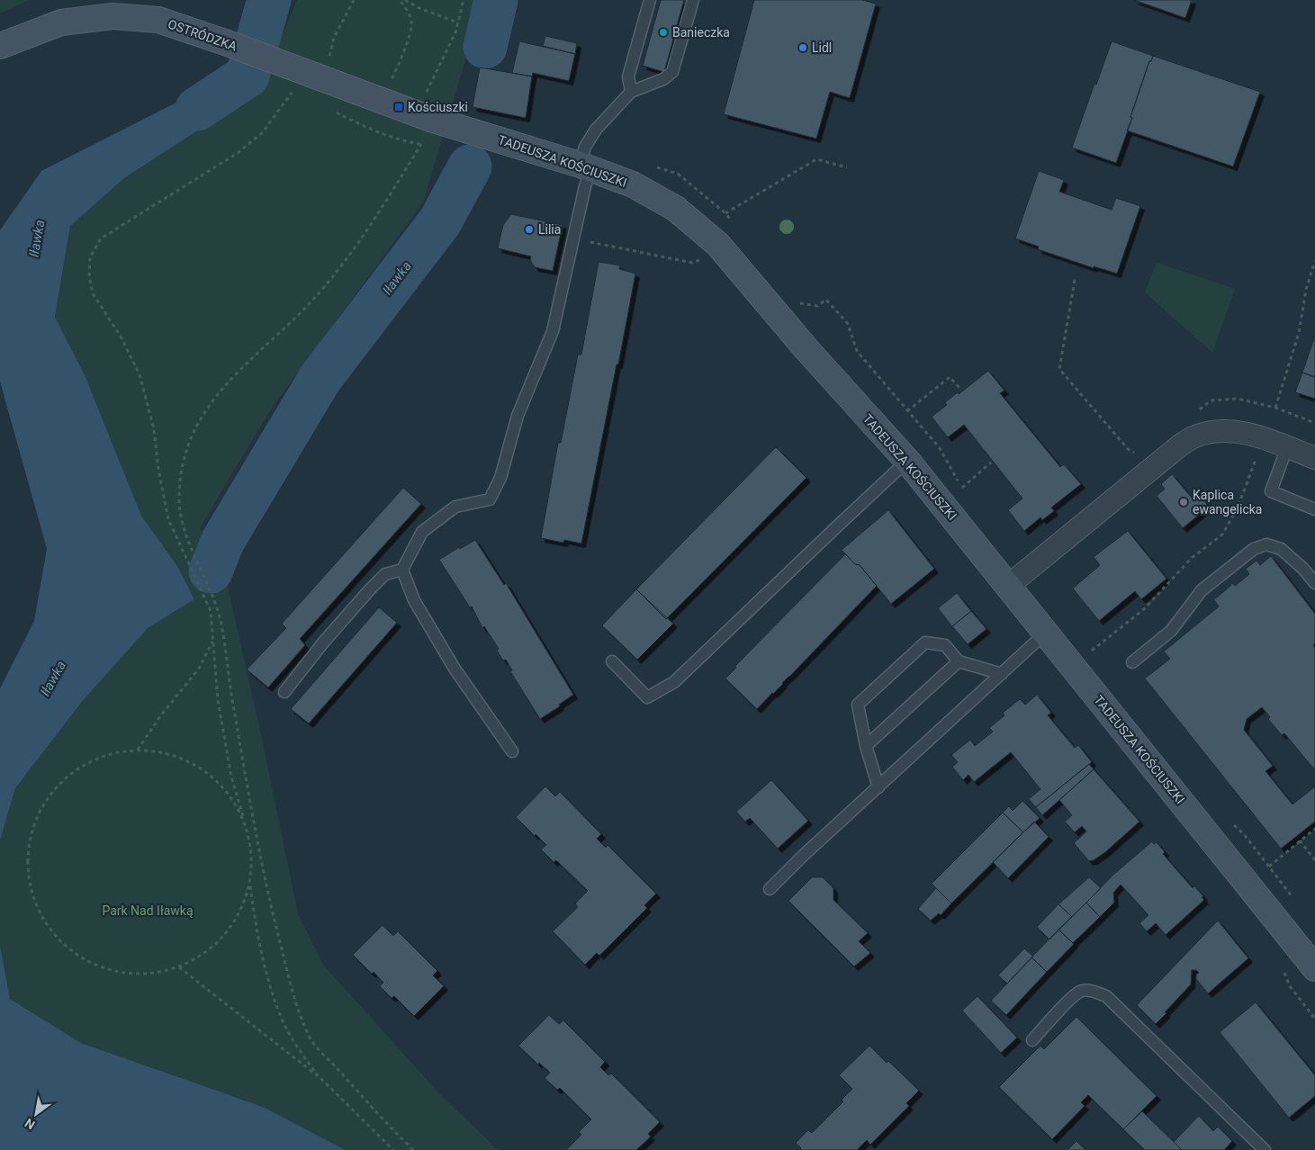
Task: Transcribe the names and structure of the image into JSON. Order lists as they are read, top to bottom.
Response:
{
  "streets": {
    "main road": ["OSTRÓDZKA", "TADEUSZA KOŚCIUSZKI"]
  },
  "crossings": [
    ["OSTRÓDZKA", "TADEUSZA KOŚCIUSZKI"]
  ],
  "water": ["Iławka"],
  "parks": ["Park Nad Iławką"],
  "places": {
    "other": [
      "Banieczka",
      "Lidl",
      "Lilia",
      "Kaplica ewangelicka"
    ],
    "transit": ["Kościuszki"]
  },
  "north": "bottom left"
}
